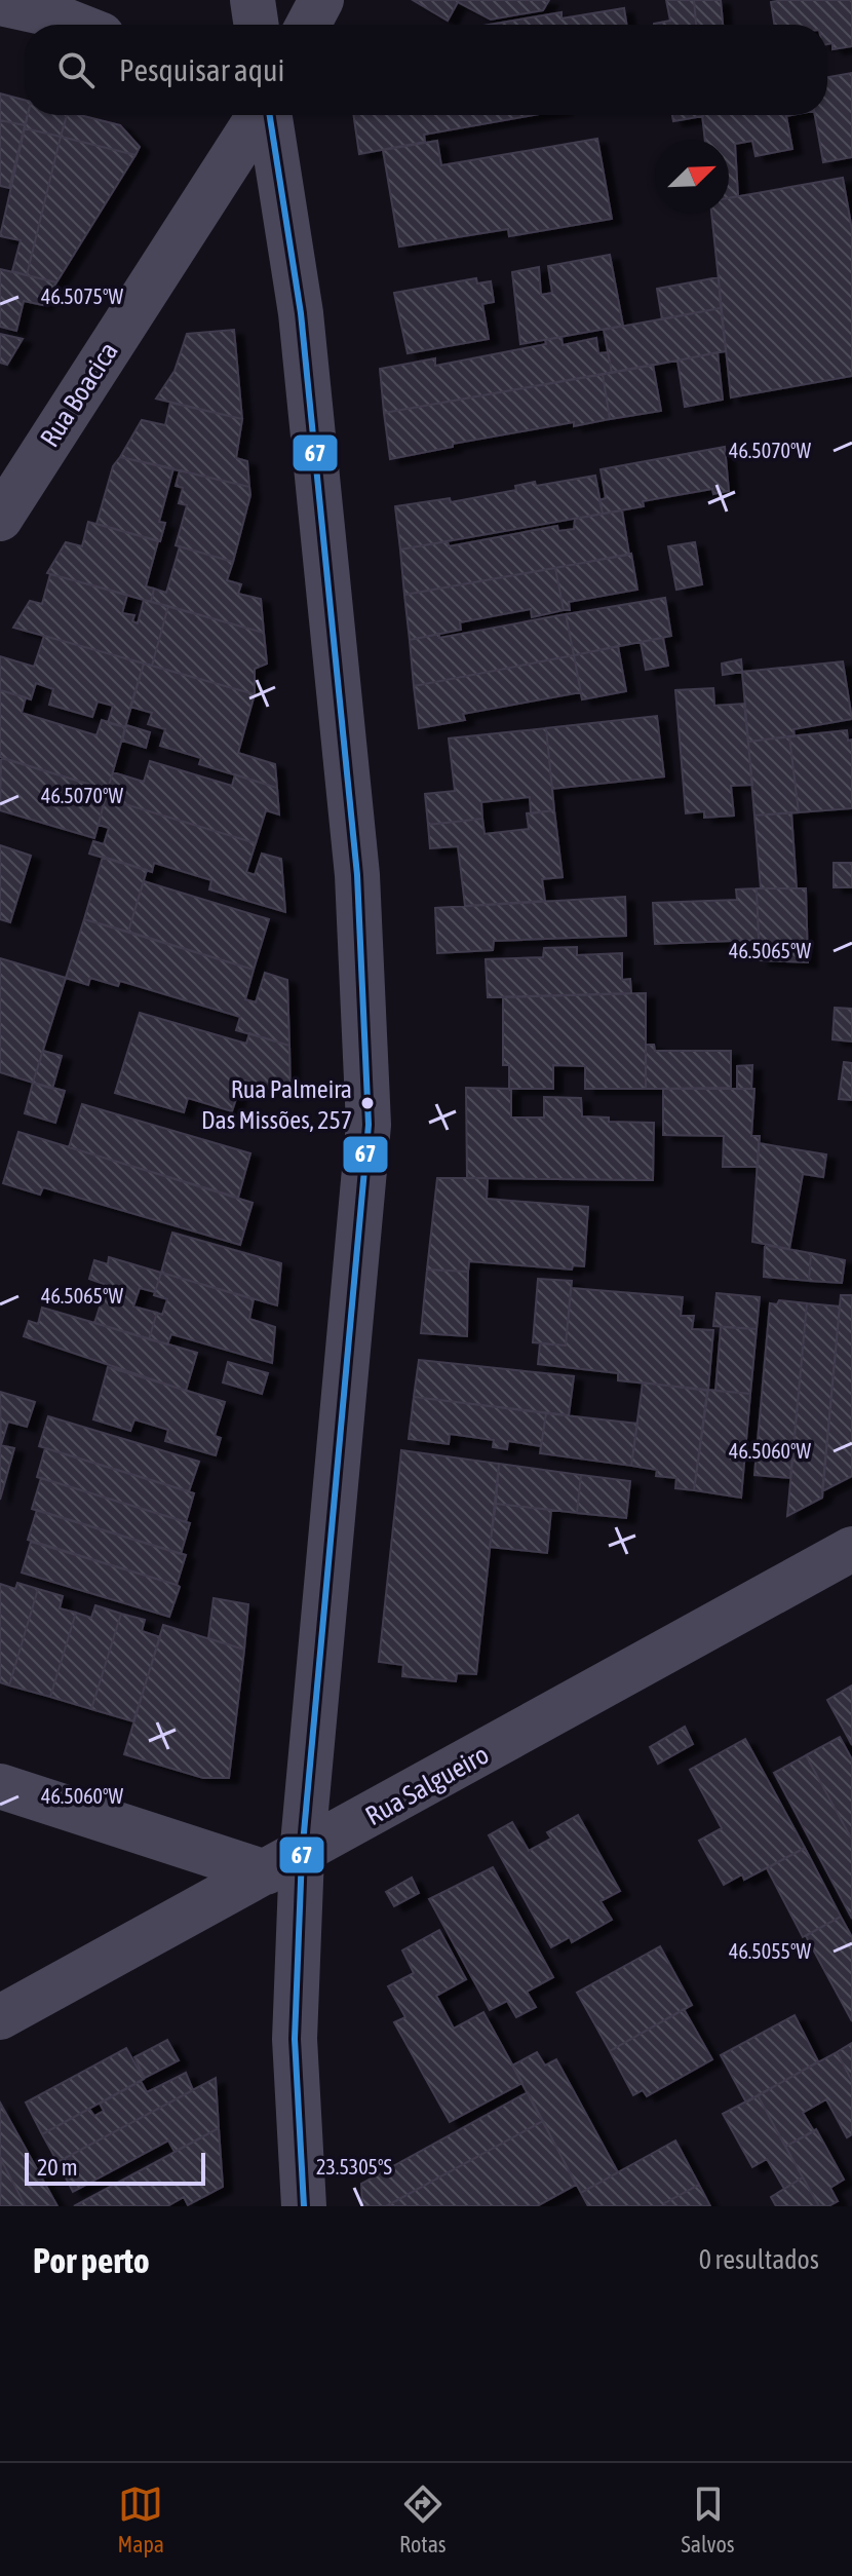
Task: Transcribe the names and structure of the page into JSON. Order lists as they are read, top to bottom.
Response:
{
  "streets": {
    "street": ["Rua Boacica", "Rua Salgueiro"]
  },
  "places": ["Rua Palmeira Das Missões, 257"],
  "lines": ["transit line 67"],
  "scale_bar": "20 m",
  "north": "top right",
  "page": {
    "search": "Pesquisar aqui",
    "scale": "20 m",
    "heading": ["Por perto", "0 resultados"],
    "nav": ["Mapa", "Rotas", "Salvos"]
  },
  "coordinates": [
    "46.5075°W",
    "46.5070°W",
    "46.5065°W",
    "46.5060°W",
    "46.5055°W",
    "23.5305°S"
  ]
}
